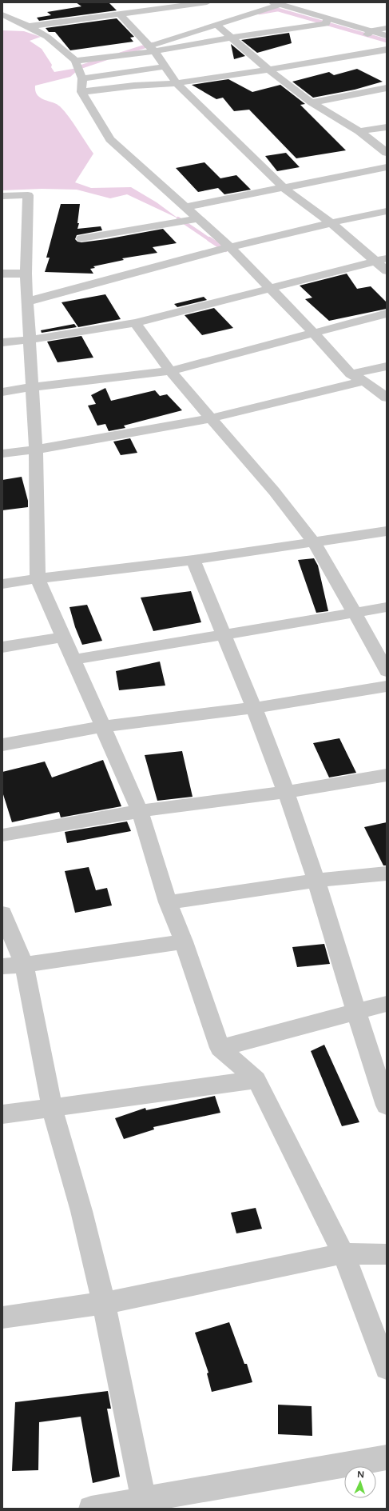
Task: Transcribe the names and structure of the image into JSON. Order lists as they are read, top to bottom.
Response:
{
  "north": "top"
}
